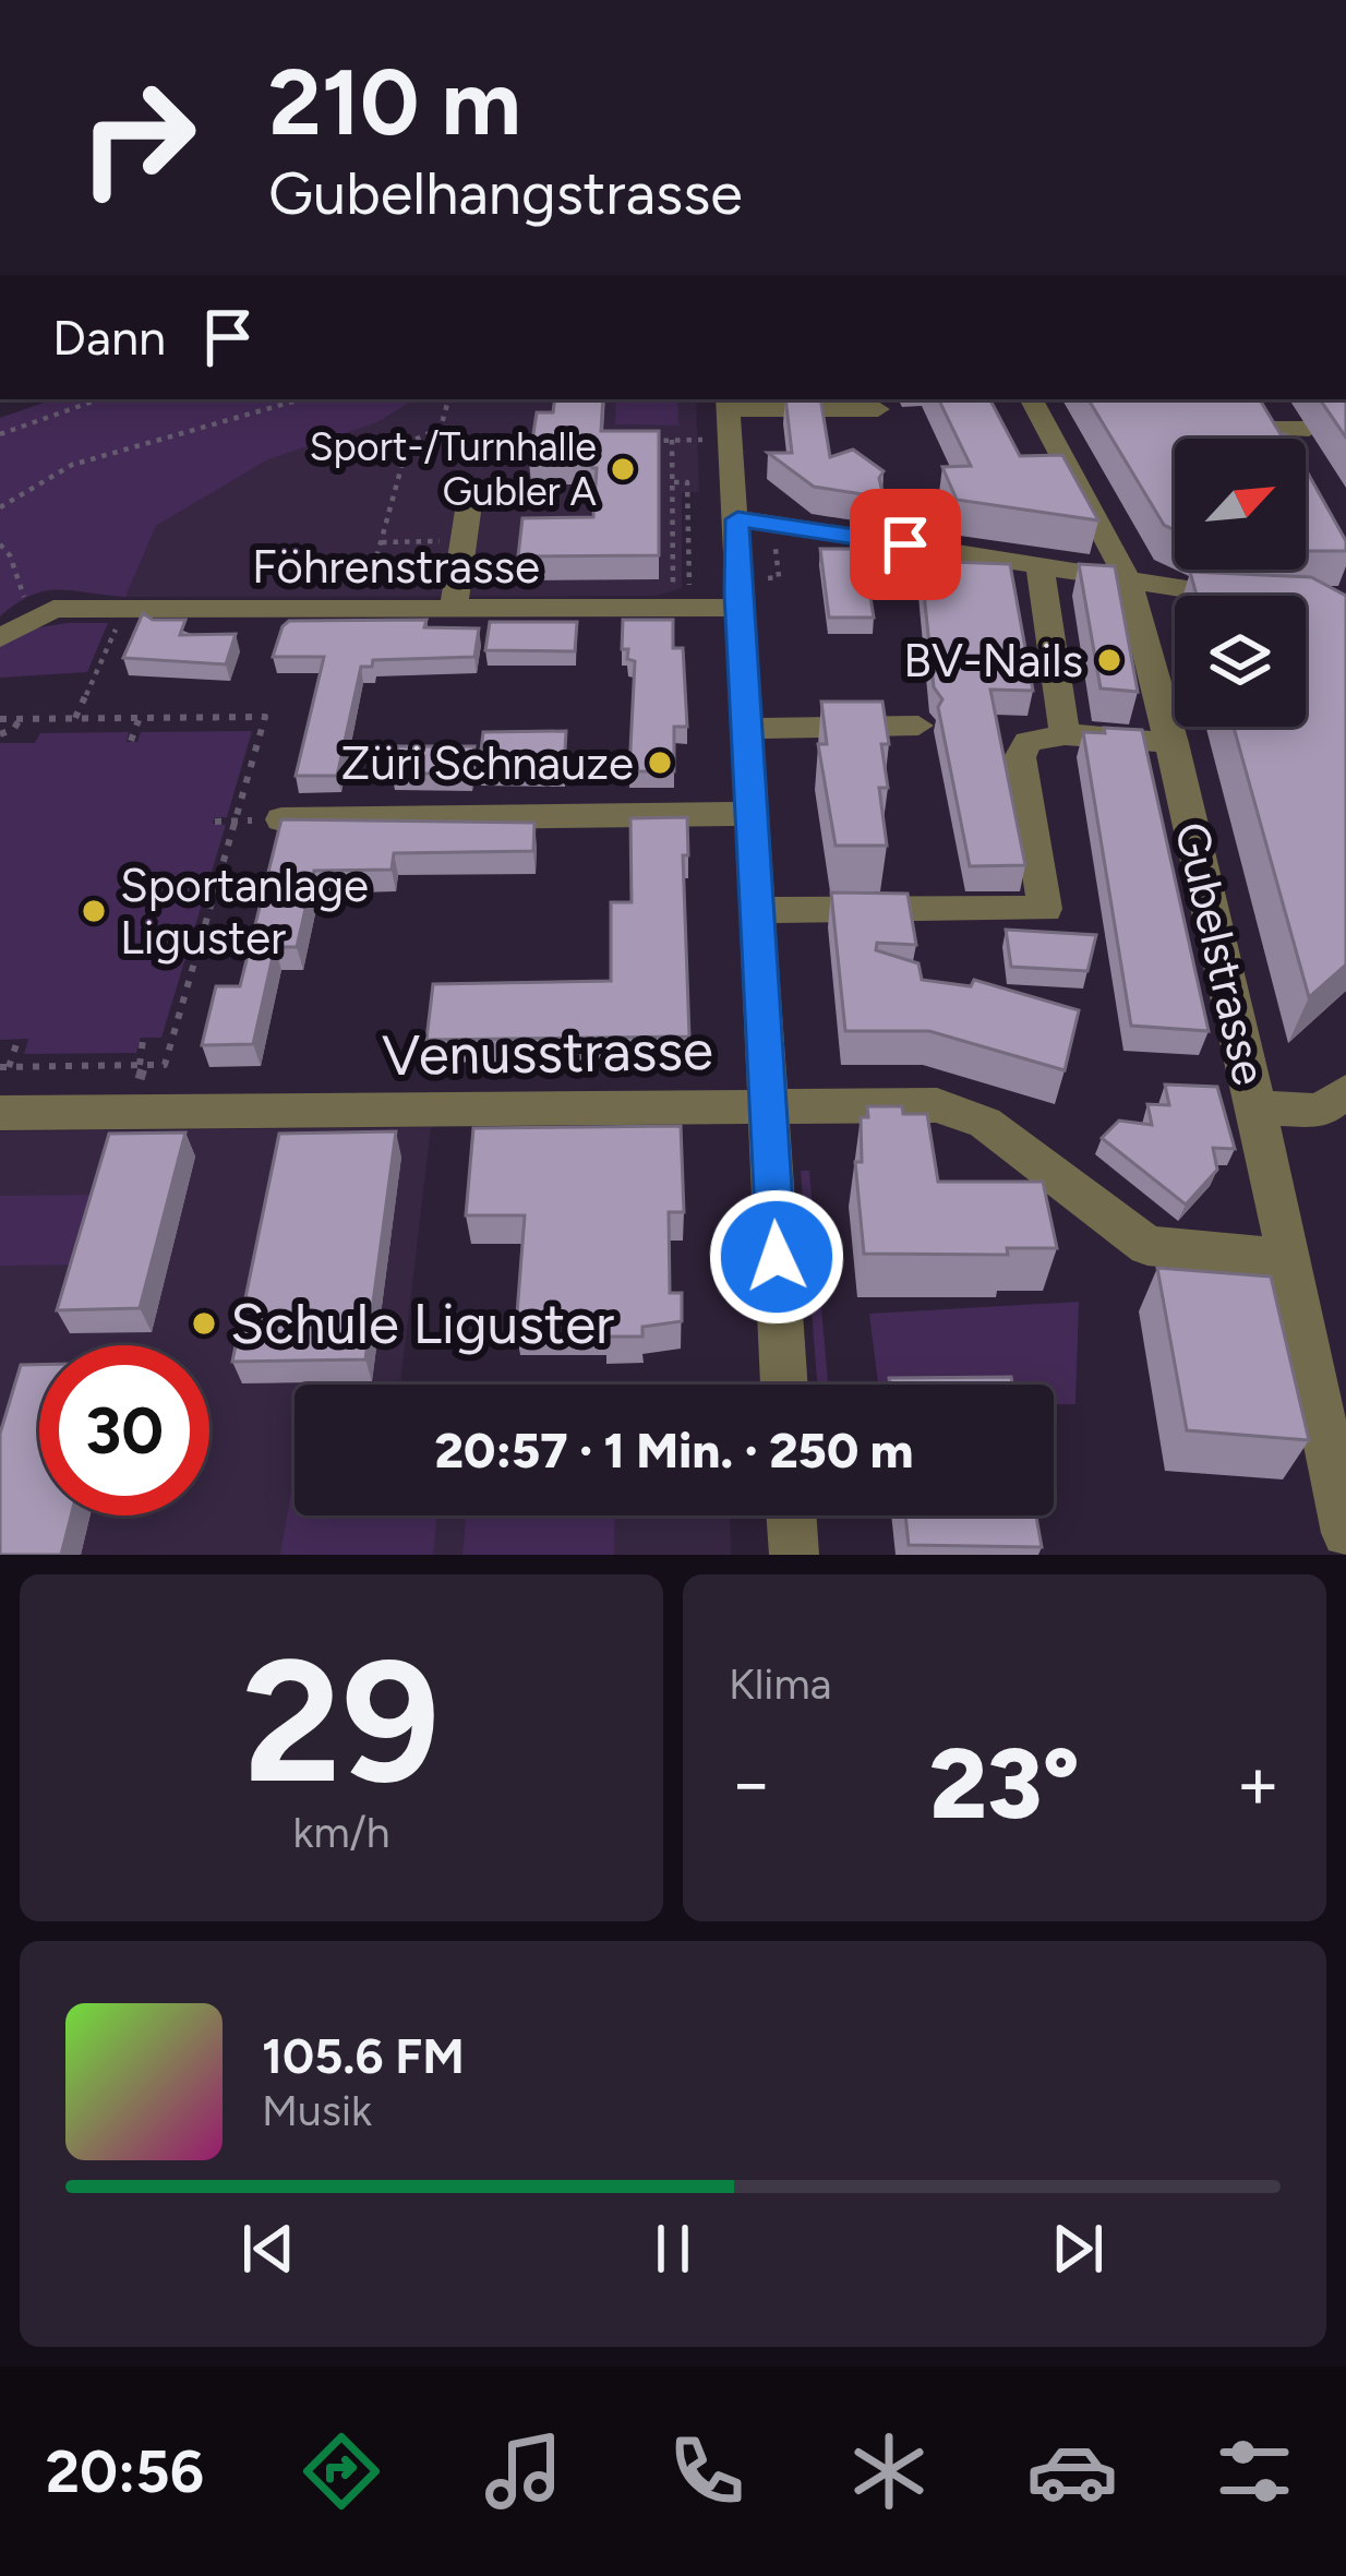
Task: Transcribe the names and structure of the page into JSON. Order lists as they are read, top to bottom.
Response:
{
  "streets": {
    "street": ["Föhrenstrasse", "Gubelstrasse", "Venusstrasse"]
  },
  "crossings": [
    ["Gubelstrasse", "Venusstrasse"]
  ],
  "places": [
    "Sport-/Turnhalle Gubler A",
    "BV-Nails",
    "Züri Schnauze",
    "Sportanlage Liguster",
    "Schule Liguster"
  ],
  "north": "top right",
  "page": {
    "turn": ["210 m", "Gubelhangstrasse"],
    "then": "Dann",
    "limit": "30",
    "trip": "20:57 · 1 Min. · 250 m",
    "tile": [
      ["29", "km/h"],
      "Klima"
    ],
    "heat": ["−", "23°", "+"],
    "song": ["105.6 FM", "Musik"],
    "tabs": "20:56"
  }
}
